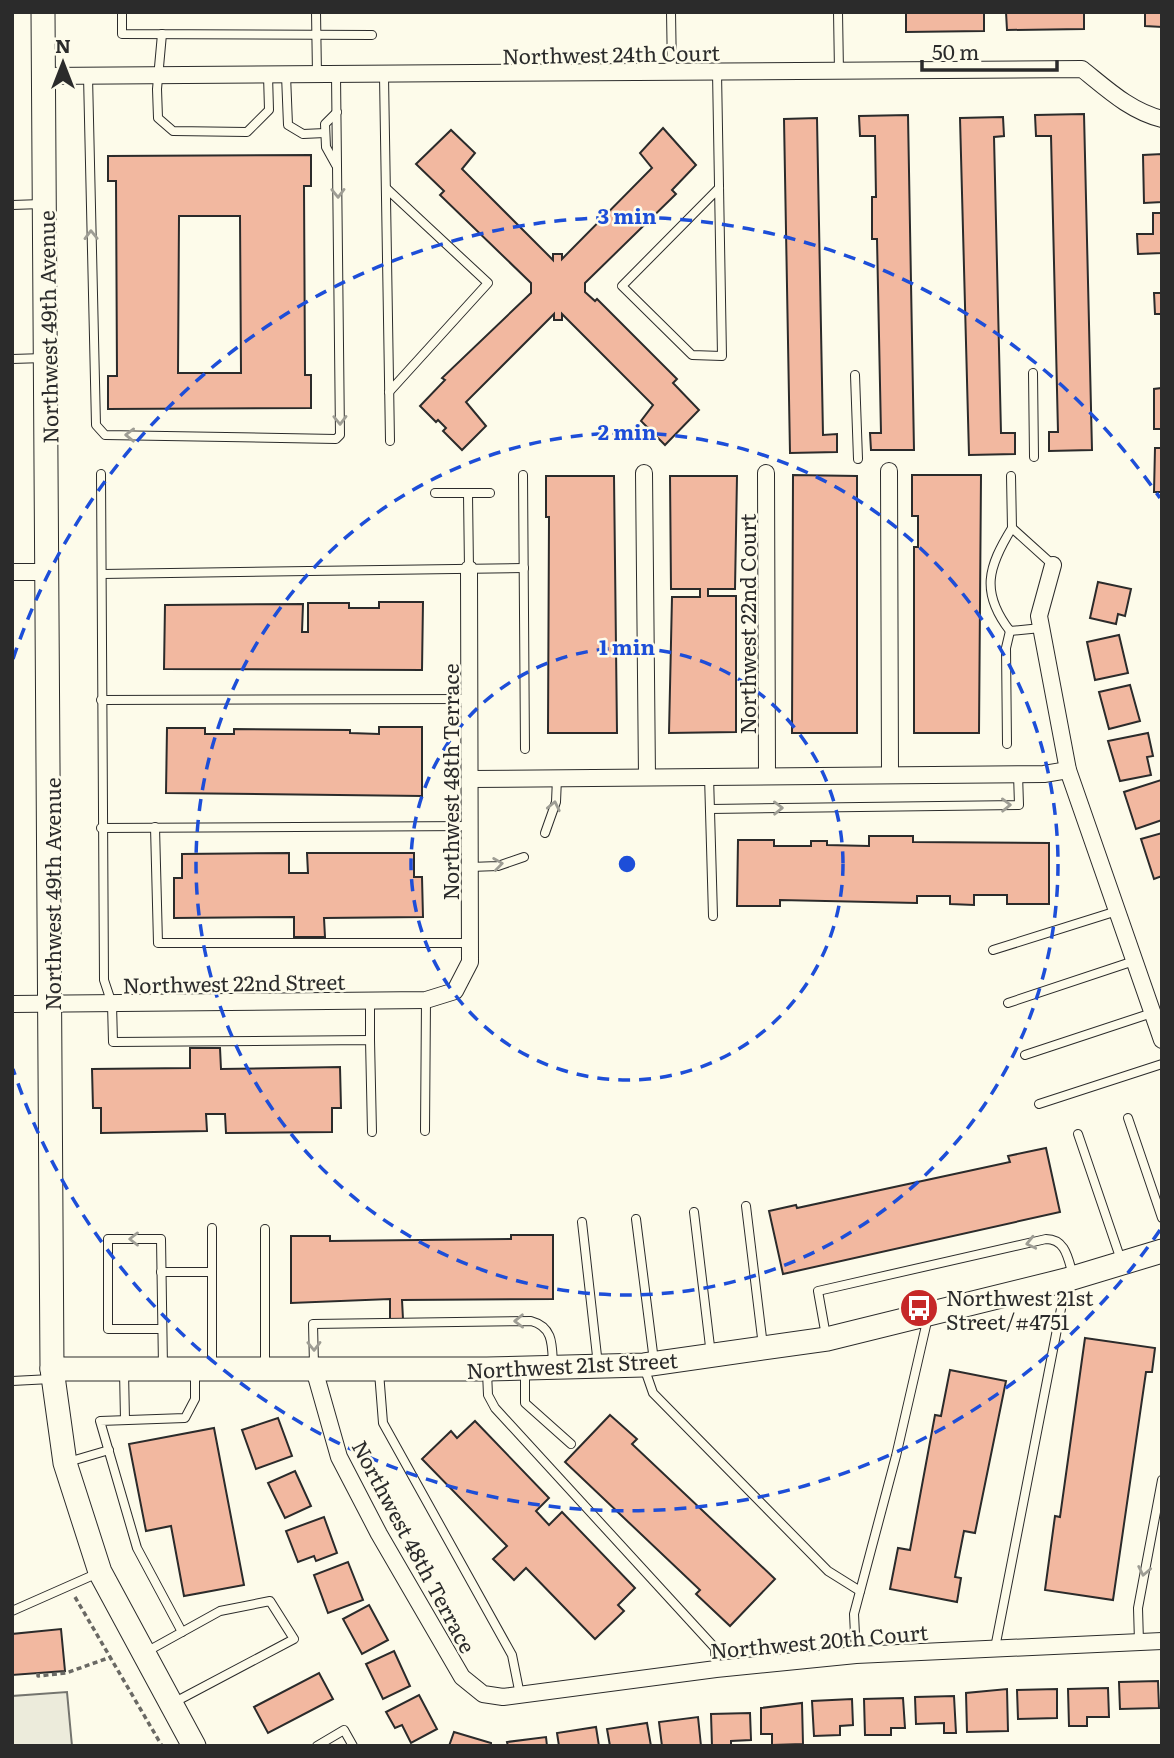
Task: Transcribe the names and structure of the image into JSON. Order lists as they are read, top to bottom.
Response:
{
  "streets": {
    "street": [
      "Northwest 24th Court",
      "Northwest 49th Avenue",
      "Northwest 22nd Court",
      "Northwest 48th Terrace",
      "Northwest 22nd Street",
      "Northwest 21st Street",
      "Northwest 20th Court"
    ]
  },
  "crossings": [
    ["Northwest 24th Court", "Northwest 49th Avenue"],
    ["Northwest 49th Avenue", "Northwest 22nd Street"],
    ["Northwest 49th Avenue", "Northwest 21st Street"],
    ["Northwest 48th Terrace", "Northwest 22nd Street"],
    ["Northwest 48th Terrace", "Northwest 21st Street"],
    ["Northwest 48th Terrace", "Northwest 20th Court"]
  ],
  "places": {
    "bus stop": ["Northwest 21st Street/#4751"]
  },
  "scale_bar": "50 m",
  "north": "top",
  "rings": ["3 min", "2 min", "1 min"]
}
